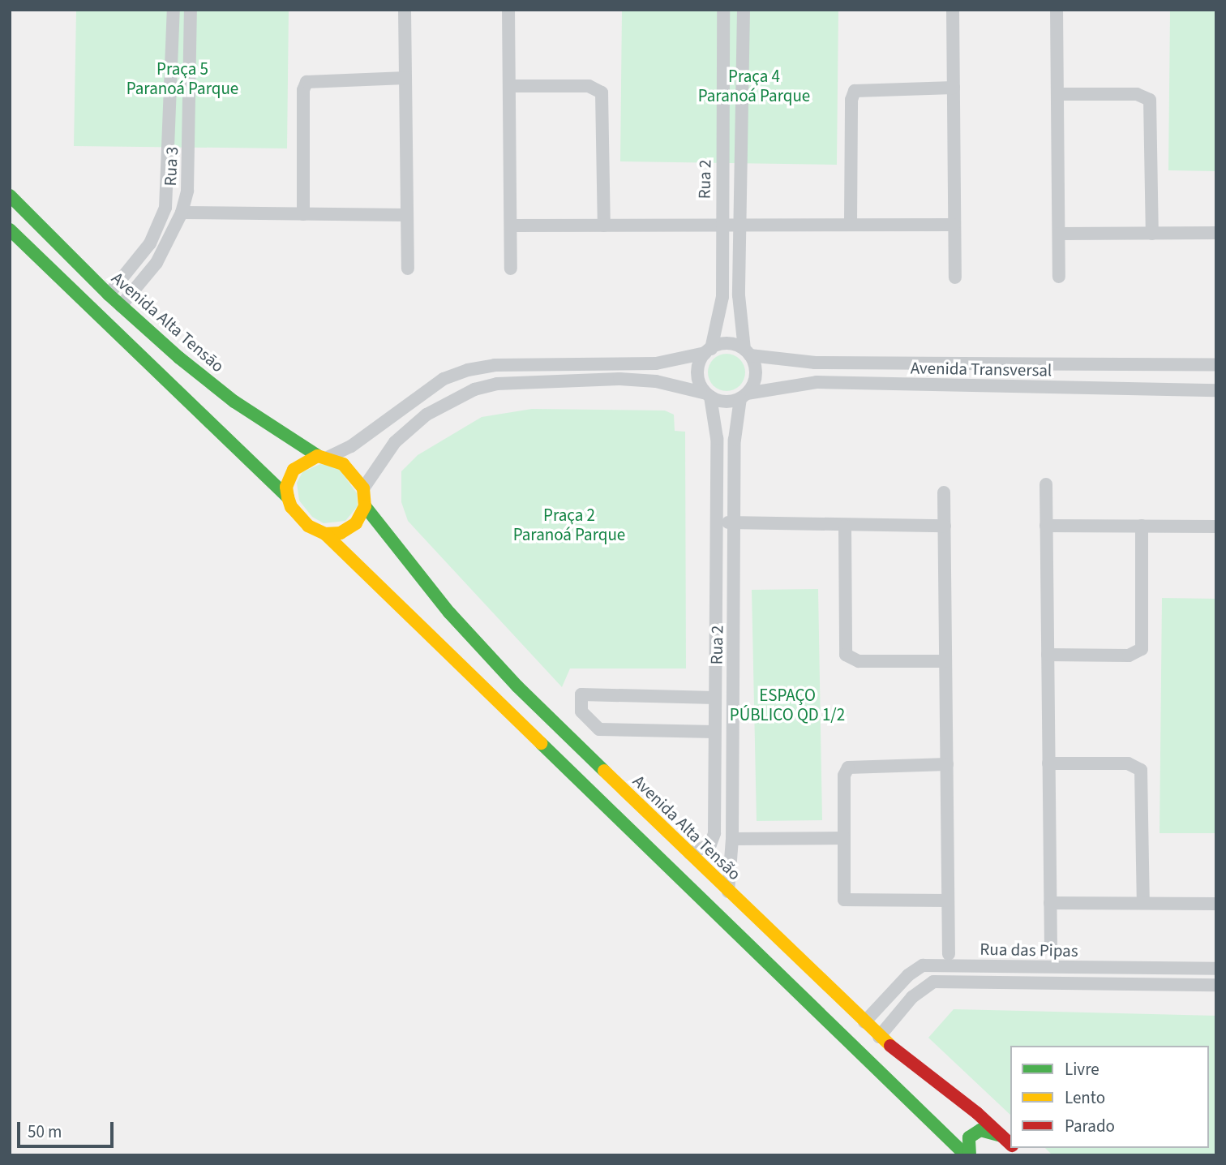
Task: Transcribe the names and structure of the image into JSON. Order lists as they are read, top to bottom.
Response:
{
  "streets": {
    "street": [
      "Rua 3",
      "Rua 2",
      "Avenida Alta Tensāo",
      "Avenida Transversal",
      "Avenida Alta Tensão",
      "Rua das Pipas"
    ]
  },
  "crossings": [
    ["Rua 3", "Avenida Alta Tensāo"],
    ["Rua 2", "Avenida Transversal"],
    ["Rua 2", "Avenida Alta Tensão"],
    ["Avenida Alta Tensāo", "Avenida Transversal"],
    ["Avenida Alta Tensāo", "Avenida Alta Tensão"],
    ["Avenida Transversal", "Avenida Alta Tensão"],
    ["Avenida Alta Tensão", "Rua das Pipas"]
  ],
  "parks": [
    "Praça 5 Paranoá Parque",
    "Praça 4 Paranoá Parque",
    "Praça 2 Paranoá Parque",
    "ESPAÇO PÚBLICO QD 1/2"
  ],
  "legend": ["Livre", "Lento", "Parado"],
  "scale_bar": "50 m"
}
